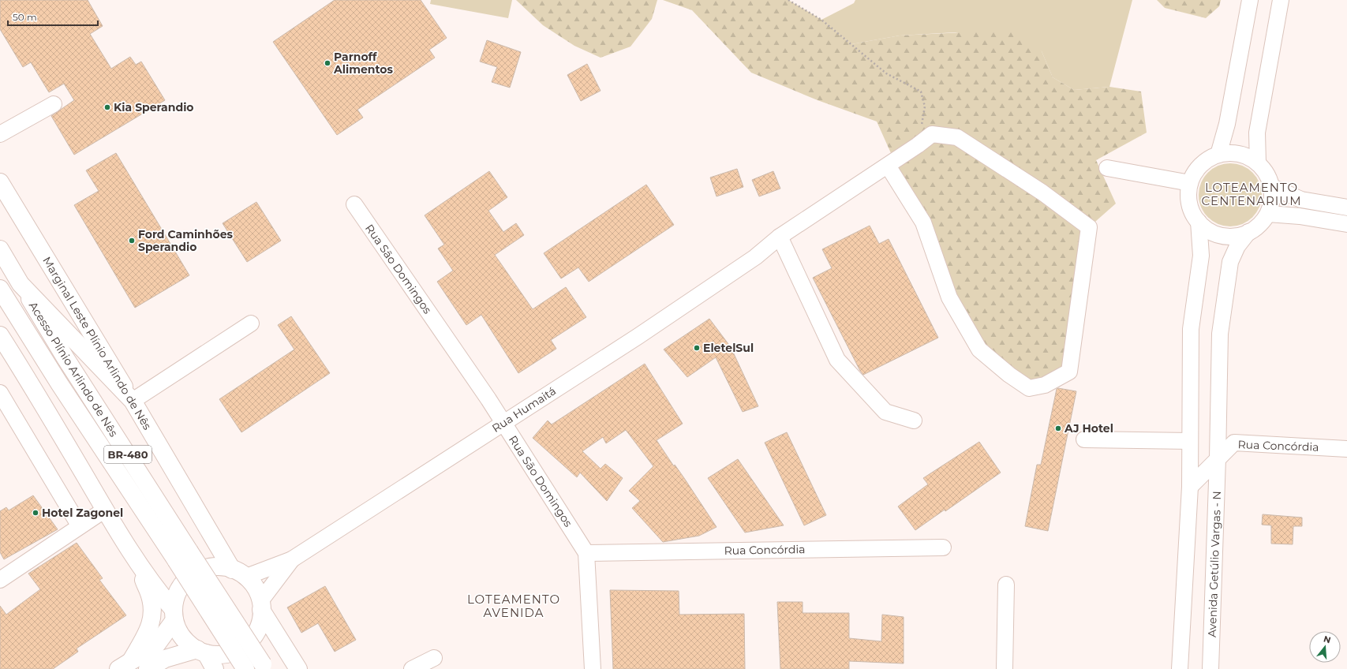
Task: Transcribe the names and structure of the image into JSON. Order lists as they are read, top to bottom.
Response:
{
  "streets": {
    "main road": ["Marginal Leste Plínio Arlindo de Nês", "Acesso Plínio Arlindo de Nês", "BR-480"],
    "street": [
      "Rua São Domingos",
      "Rua Humaitá",
      "Rua Concórdia",
      "Avenida Getúlio Vargas - N"
    ]
  },
  "crossings": [
    ["Rua São Domingos", "Rua Humaitá"],
    ["Rua São Domingos", "Rua Concórdia"],
    ["Marginal Leste Plínio Arlindo de Nês", "Rua Humaitá"],
    ["Rua Concórdia", "Avenida Getúlio Vargas - N"]
  ],
  "districts": ["LOTEAMENTO CENTENARIUM", "LOTEAMENTO AVENIDA"],
  "places": [
    "Parnoff Alimentos",
    "Kia Sperandio",
    "Ford Caminhões Sperandio",
    "EletelSul",
    "AJ Hotel",
    "Hotel Zagonel"
  ],
  "scale_bar": "50 m",
  "north": "top"
}
